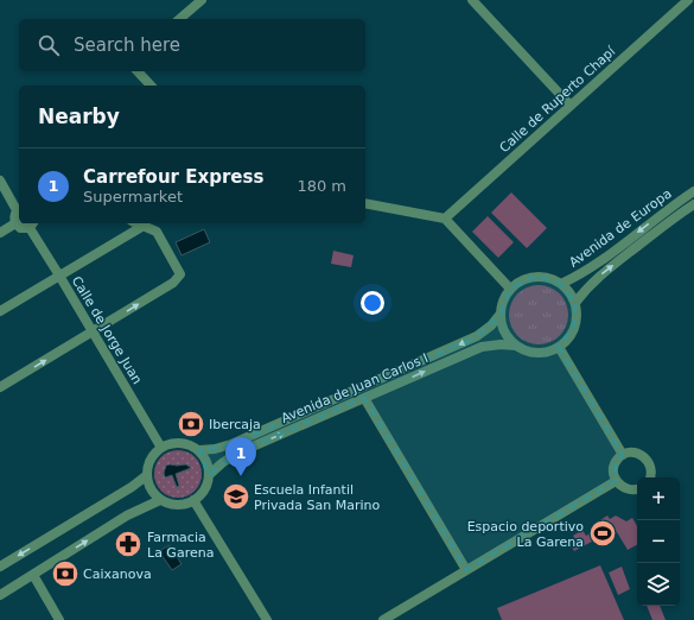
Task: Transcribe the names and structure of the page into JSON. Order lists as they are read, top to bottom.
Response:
{
  "streets": {
    "street": [
      "Calle de Ruperto Chapí",
      "Avenida de Europa",
      "Calle de Jorge Juan",
      "Avenida de Juan Carlos I"
    ]
  },
  "crossings": [
    ["Avenida de Europa", "Avenida de Juan Carlos I"],
    ["Calle de Jorge Juan", "Avenida de Juan Carlos I"]
  ],
  "places": {
    "bank": ["Ibercaja", "Caixanova"],
    "school or university": ["Escuela Infantil Privada San Marino"],
    "sports": ["Espacio deportivo La Garena"],
    "pharmacy": ["Farmacia La Garena"]
  },
  "page": {
    "search": "Search here",
    "heading": "Nearby",
    "list": [
      {
        "mark": "1",
        "name": "Carrefour Express",
        "note": "Supermarket",
        "value": "180 m"
      }
    ],
    "pins": "1",
    "map_buttons": ["+", "−"]
  }
}
